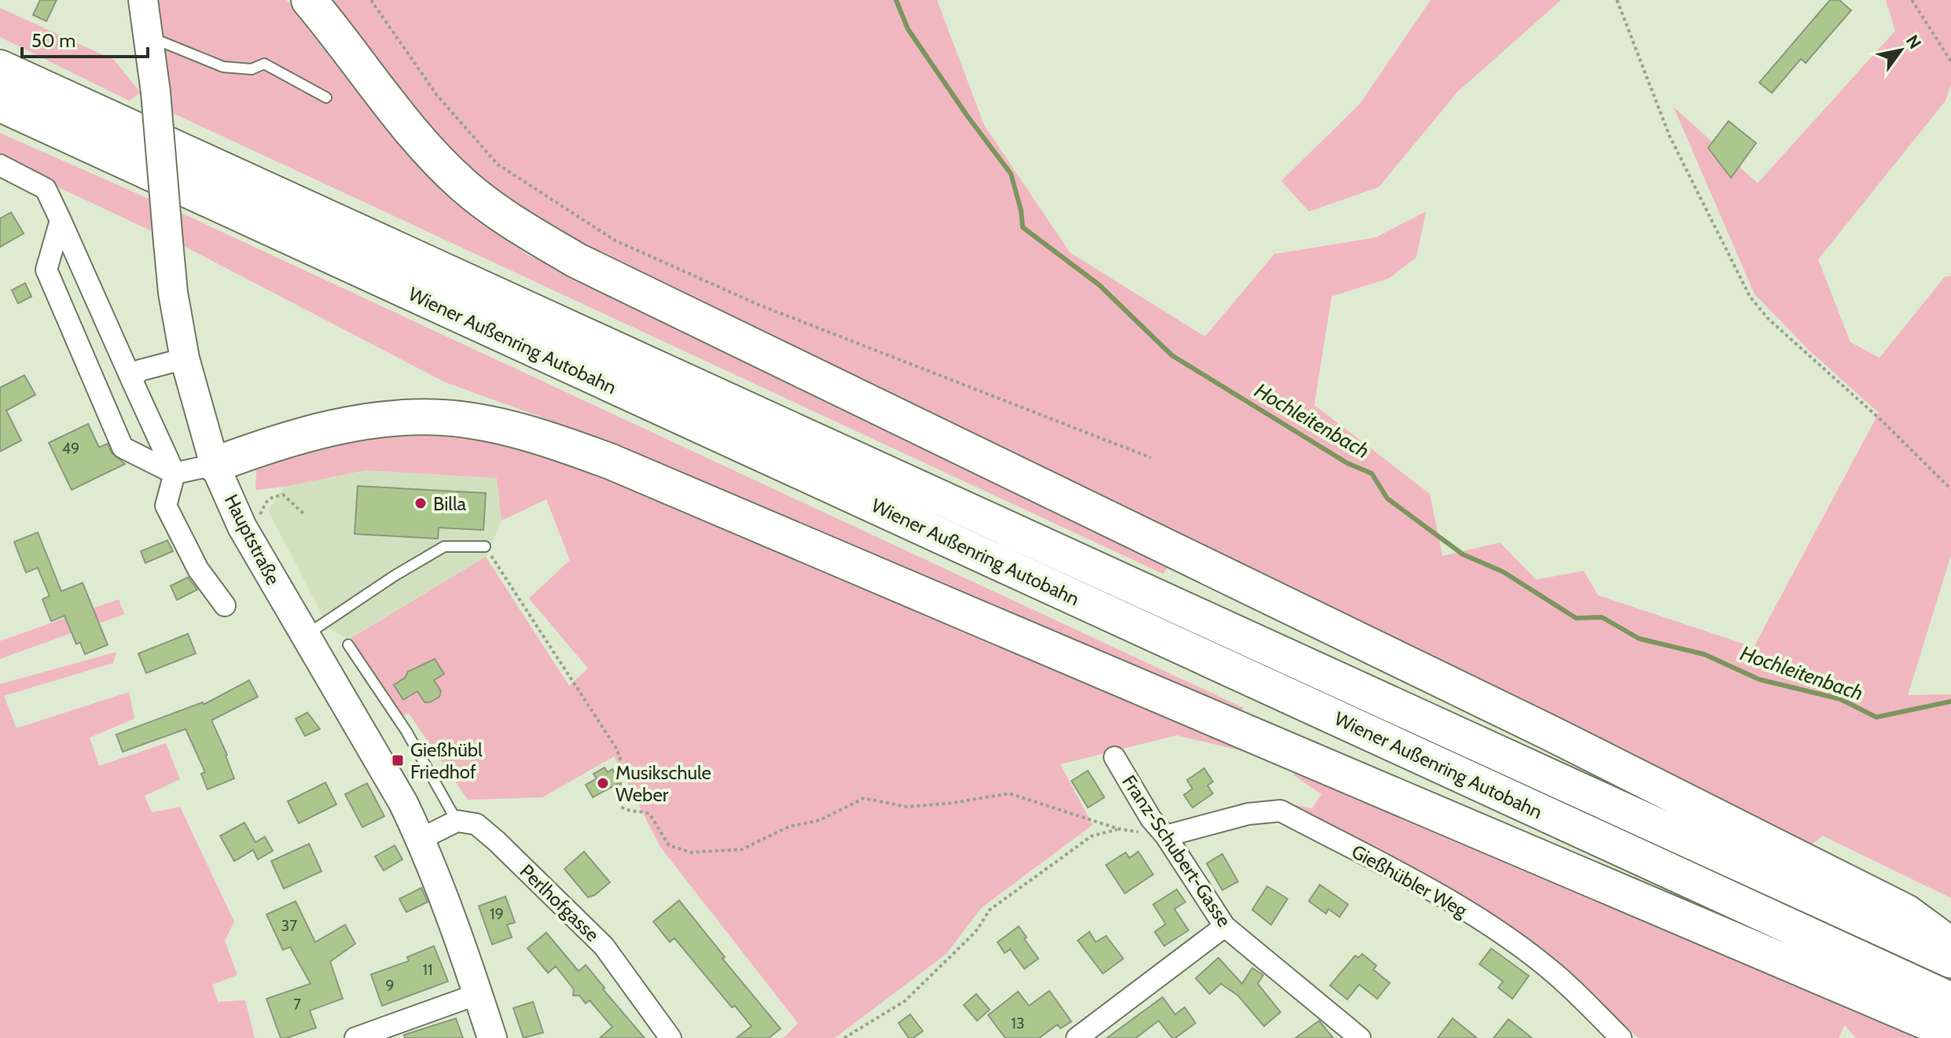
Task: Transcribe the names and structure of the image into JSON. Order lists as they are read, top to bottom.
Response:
{
  "streets": {
    "highway": ["Wiener Außenring Autobahn"],
    "main road": ["Hauptstraße"],
    "street": ["Franz-Schubert-Gasse", "Gießhübler Weg", "Perlhofgasse"]
  },
  "crossings": [
    ["Franz-Schubert-Gasse", "Gießhübler Weg"]
  ],
  "water": ["Hochleitenbach"],
  "places": {
    "other": ["Billa", "Musikschule Weber"],
    "transit": ["Gießhübl Friedhof"]
  },
  "house_numbers": [
    "49",
    "19",
    "37",
    "11",
    "9",
    "7",
    "13"
  ],
  "scale_bar": "50 m",
  "north": "top right"
}
